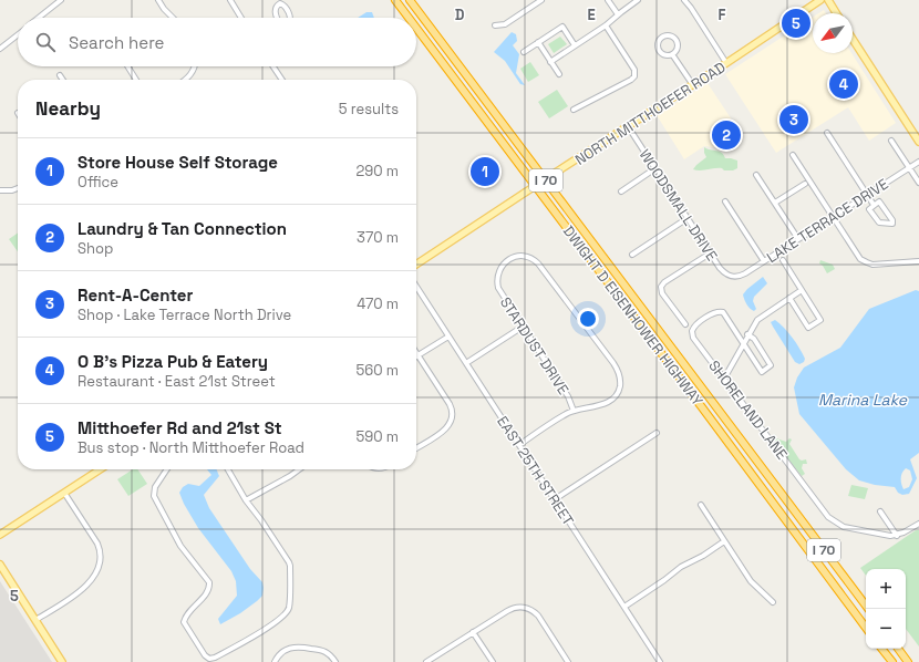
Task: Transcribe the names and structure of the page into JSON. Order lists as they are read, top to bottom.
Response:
{
  "streets": {
    "highway": ["I 70", "DWIGHT D EISENHOWER HIGHWAY"],
    "main road": ["NORTH MITTHOEFER ROAD"],
    "street": [
      "WOODSMALL DRIVE",
      "LAKE TERRACE DRIVE",
      "STARDUST DRIVE",
      "SHORELAND LANE",
      "EAST 25TH STREET"
    ]
  },
  "crossings": [
    ["NORTH MITTHOEFER ROAD", "WOODSMALL DRIVE"],
    ["WOODSMALL DRIVE", "LAKE TERRACE DRIVE"]
  ],
  "water": ["Marina Lake"],
  "north": "bottom left",
  "page": {
    "pins": [
      "5",
      "4",
      "3",
      "2",
      "1"
    ],
    "search": "Search here",
    "heading": ["Nearby", "5 results"],
    "list": [
      {
        "mark": "1",
        "name": "Store House Self Storage",
        "note": "Office",
        "value": "290 m"
      },
      {
        "mark": "2",
        "name": "Laundry & Tan Connection",
        "note": "Shop",
        "value": "370 m"
      },
      {
        "mark": "3",
        "name": "Rent-A-Center",
        "note": "Shop · Lake Terrace North Drive",
        "value": "470 m"
      },
      {
        "mark": "4",
        "name": "O B's Pizza Pub & Eatery",
        "note": "Restaurant · East 21st Street",
        "value": "560 m"
      },
      {
        "mark": "5",
        "name": "Mitthoefer Rd and 21st St",
        "note": "Bus stop · North Mitthoefer Road",
        "value": "590 m"
      }
    ],
    "map_buttons": ["+", "−"]
  },
  "grid": {
    "columns": ["D", "E", "F"],
    "rows": ["5"]
  }
}
